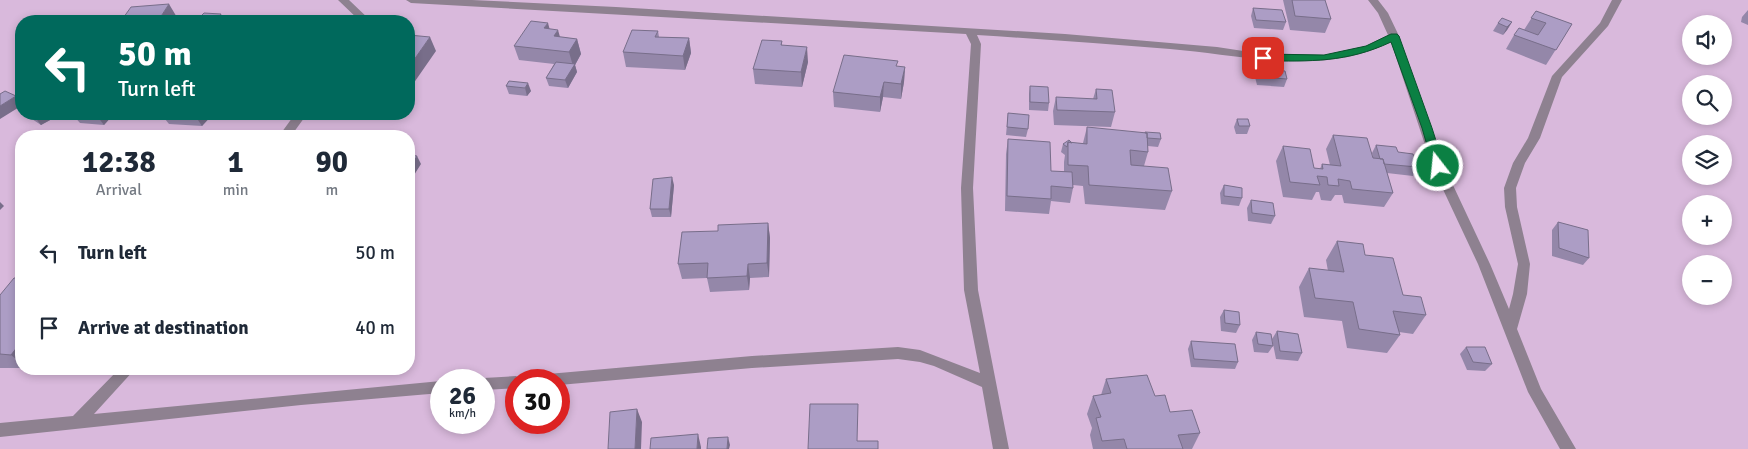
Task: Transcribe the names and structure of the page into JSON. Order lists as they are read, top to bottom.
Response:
{
  "page": {
    "map_buttons": ["+", "−"],
    "turn": ["50 m", "Turn left"],
    "eta": [
      "12:38",
      "Arrival",
      "1",
      "min",
      "90",
      "m"
    ],
    "list": [
      {
        "name": "Turn left",
        "value": "50 m"
      },
      {
        "name": "Arrive at destination",
        "value": "40 m"
      }
    ],
    "speed": "26 km/h",
    "limit": "30"
  }
}
